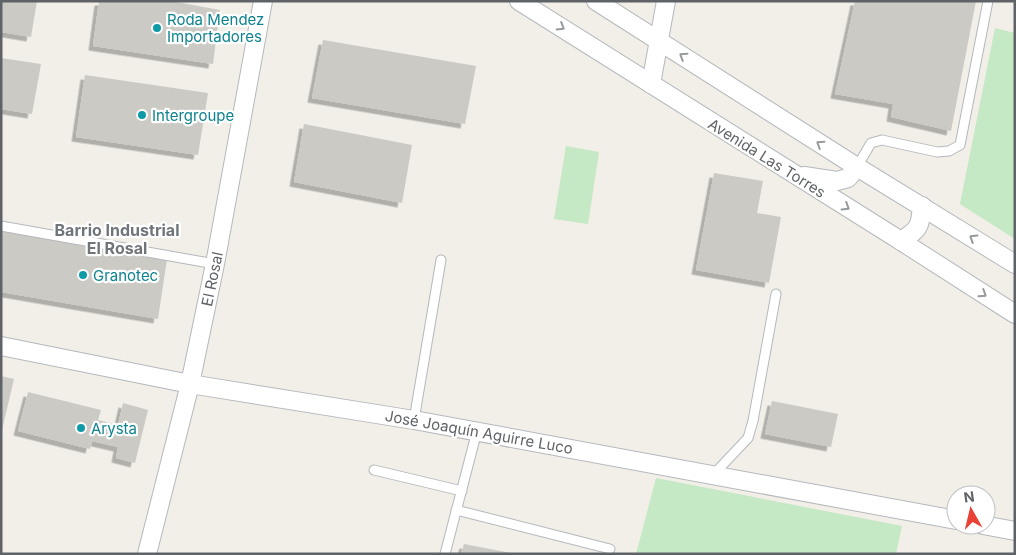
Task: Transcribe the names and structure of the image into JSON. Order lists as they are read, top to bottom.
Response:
{
  "streets": {
    "street": ["Avenida Las Torres", "El Rosal", "José Joaquín Aguirre Luco"]
  },
  "crossings": [
    ["El Rosal", "José Joaquín Aguirre Luco"]
  ],
  "districts": ["Barrio Industrial El Rosal"],
  "places": [
    "Roda Mendez Importadores",
    "Intergroupe",
    "Granotec",
    "Arysta"
  ],
  "north": "top"
}
